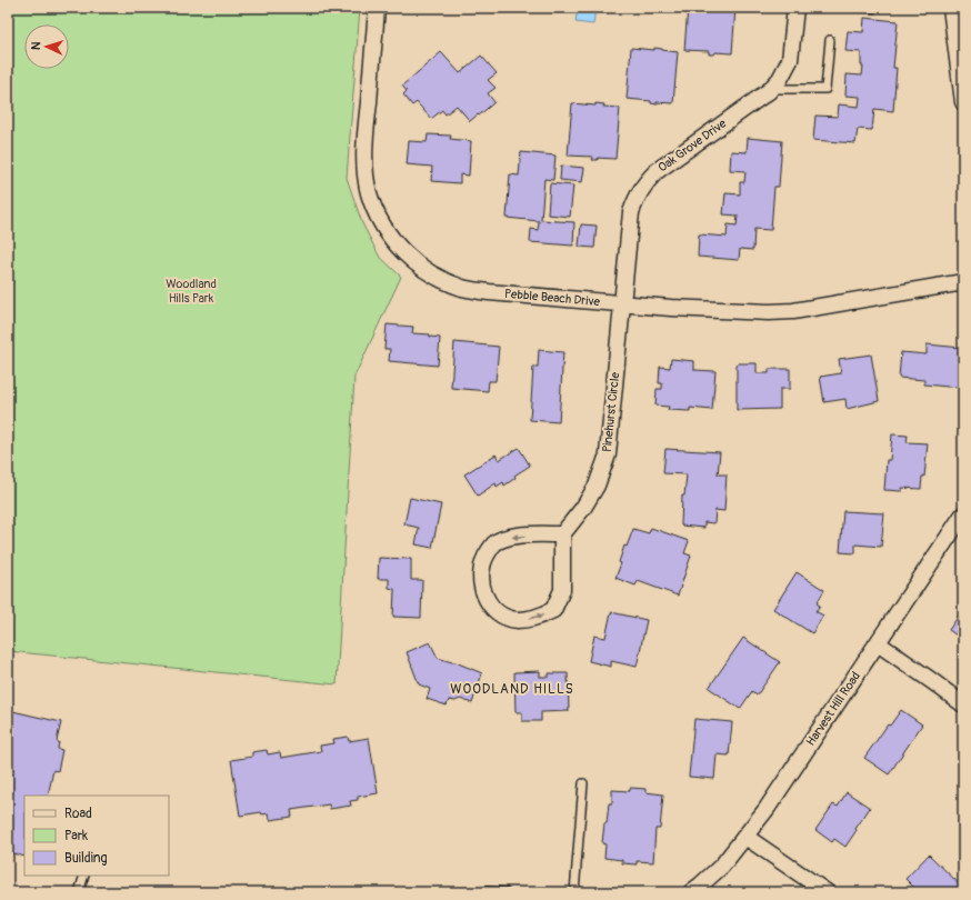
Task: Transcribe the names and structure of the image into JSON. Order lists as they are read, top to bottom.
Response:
{
  "streets": {
    "street": [
      "Oak Grove Drive",
      "Pebble Beach Drive",
      "Pinehurst Circle",
      "Harvest Hill Road"
    ]
  },
  "crossings": [
    ["Oak Grove Drive", "Pebble Beach Drive"],
    ["Oak Grove Drive", "Pinehurst Circle"],
    ["Pebble Beach Drive", "Pinehurst Circle"]
  ],
  "districts": ["WOODLAND HILLS"],
  "parks": ["Woodland Hills Park"],
  "legend": ["Road", "Park", "Building"],
  "north": "left"
}
